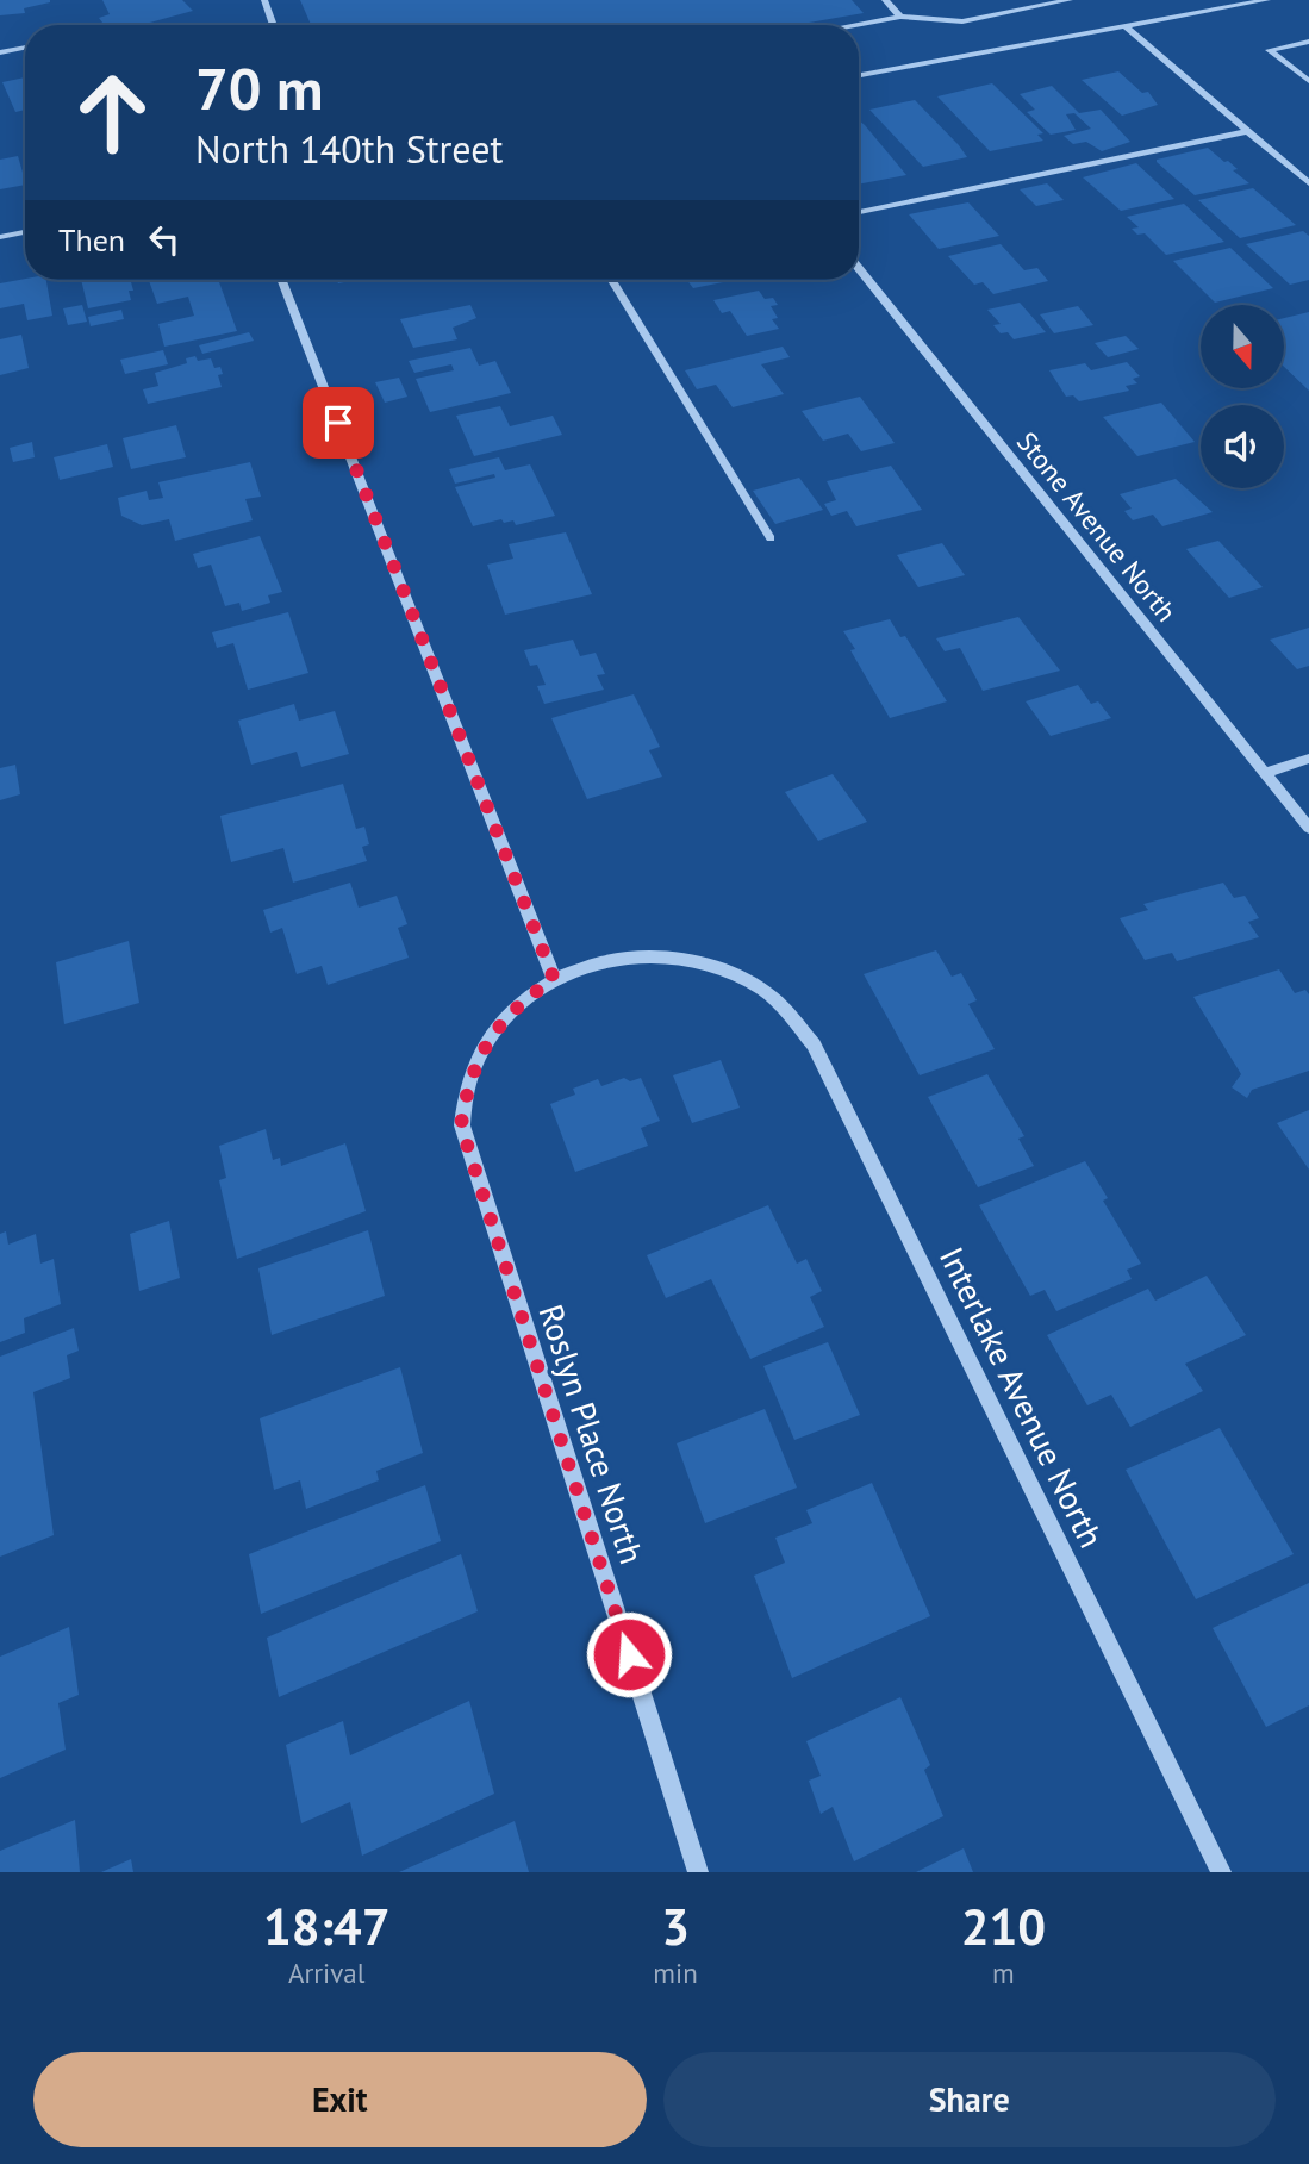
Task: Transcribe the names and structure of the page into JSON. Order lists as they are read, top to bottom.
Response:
{
  "streets": {
    "street": ["Stone Avenue North", "Interlake Avenue North", "Roslyn Place North"]
  },
  "crossings": [
    ["Interlake Avenue North", "Roslyn Place North"]
  ],
  "north": "bottom",
  "page": {
    "turn": ["70 m", "North 140th Street"],
    "then": "Then",
    "eta": [
      "18:47",
      "Arrival",
      "3",
      "min",
      "210",
      "m"
    ],
    "buttons": ["Exit", "Share"]
  }
}
